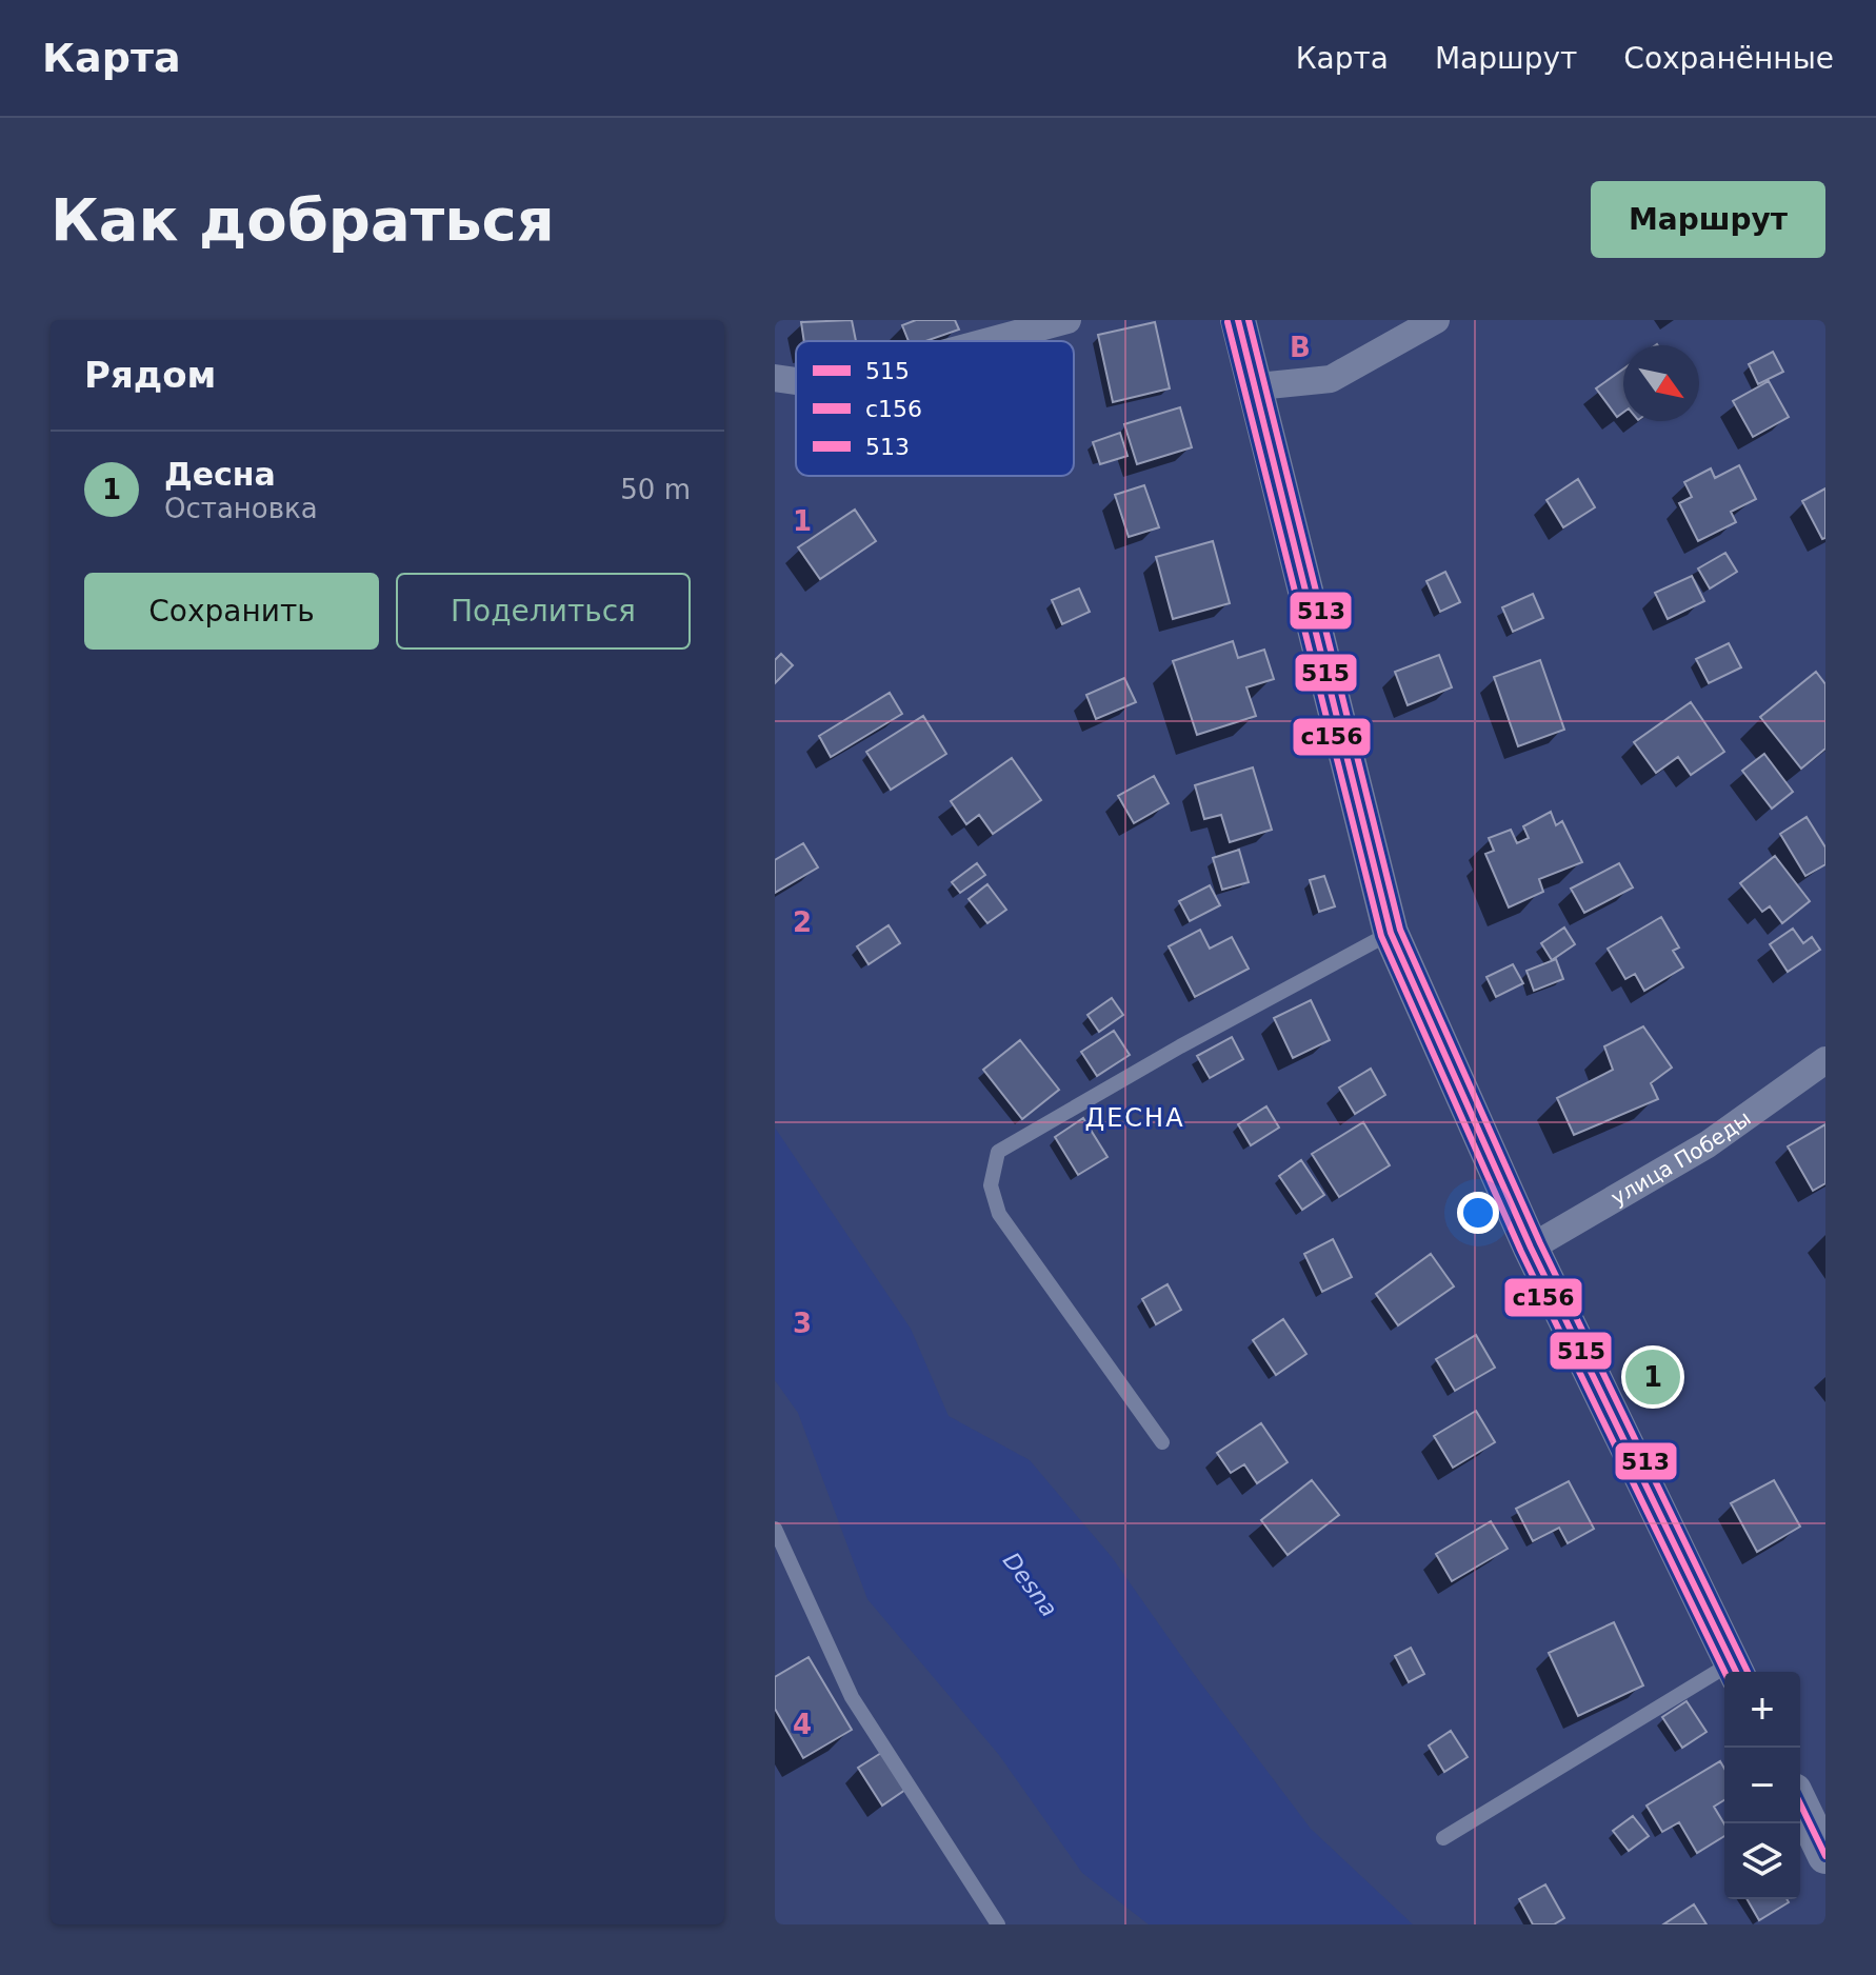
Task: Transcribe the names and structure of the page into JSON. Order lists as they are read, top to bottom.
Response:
{
  "streets": {
    "street": ["улица Победы"]
  },
  "districts": ["ДЕСНА"],
  "water": ["Desna"],
  "lines": ["transit line 515", "transit line 513", "transit line с156"],
  "legend": ["515", "с156", "513"],
  "north": "bottom right",
  "page": {
    "header": "Карта",
    "nav": ["Карта", "Маршрут", "Сохранённые"],
    "buttons": [
      "Маршрут",
      ["Сохранить", "Поделиться"]
    ],
    "title": "Как добраться",
    "heading": "Рядом",
    "list": [
      {
        "mark": "1",
        "name": "Десна",
        "note": "Остановка",
        "value": "50 m"
      }
    ],
    "pins": "1",
    "map_buttons": ["+", "−"]
  },
  "grid": {
    "columns": ["B"],
    "rows": [
      "1",
      "2",
      "3",
      "4"
    ]
  }
}
